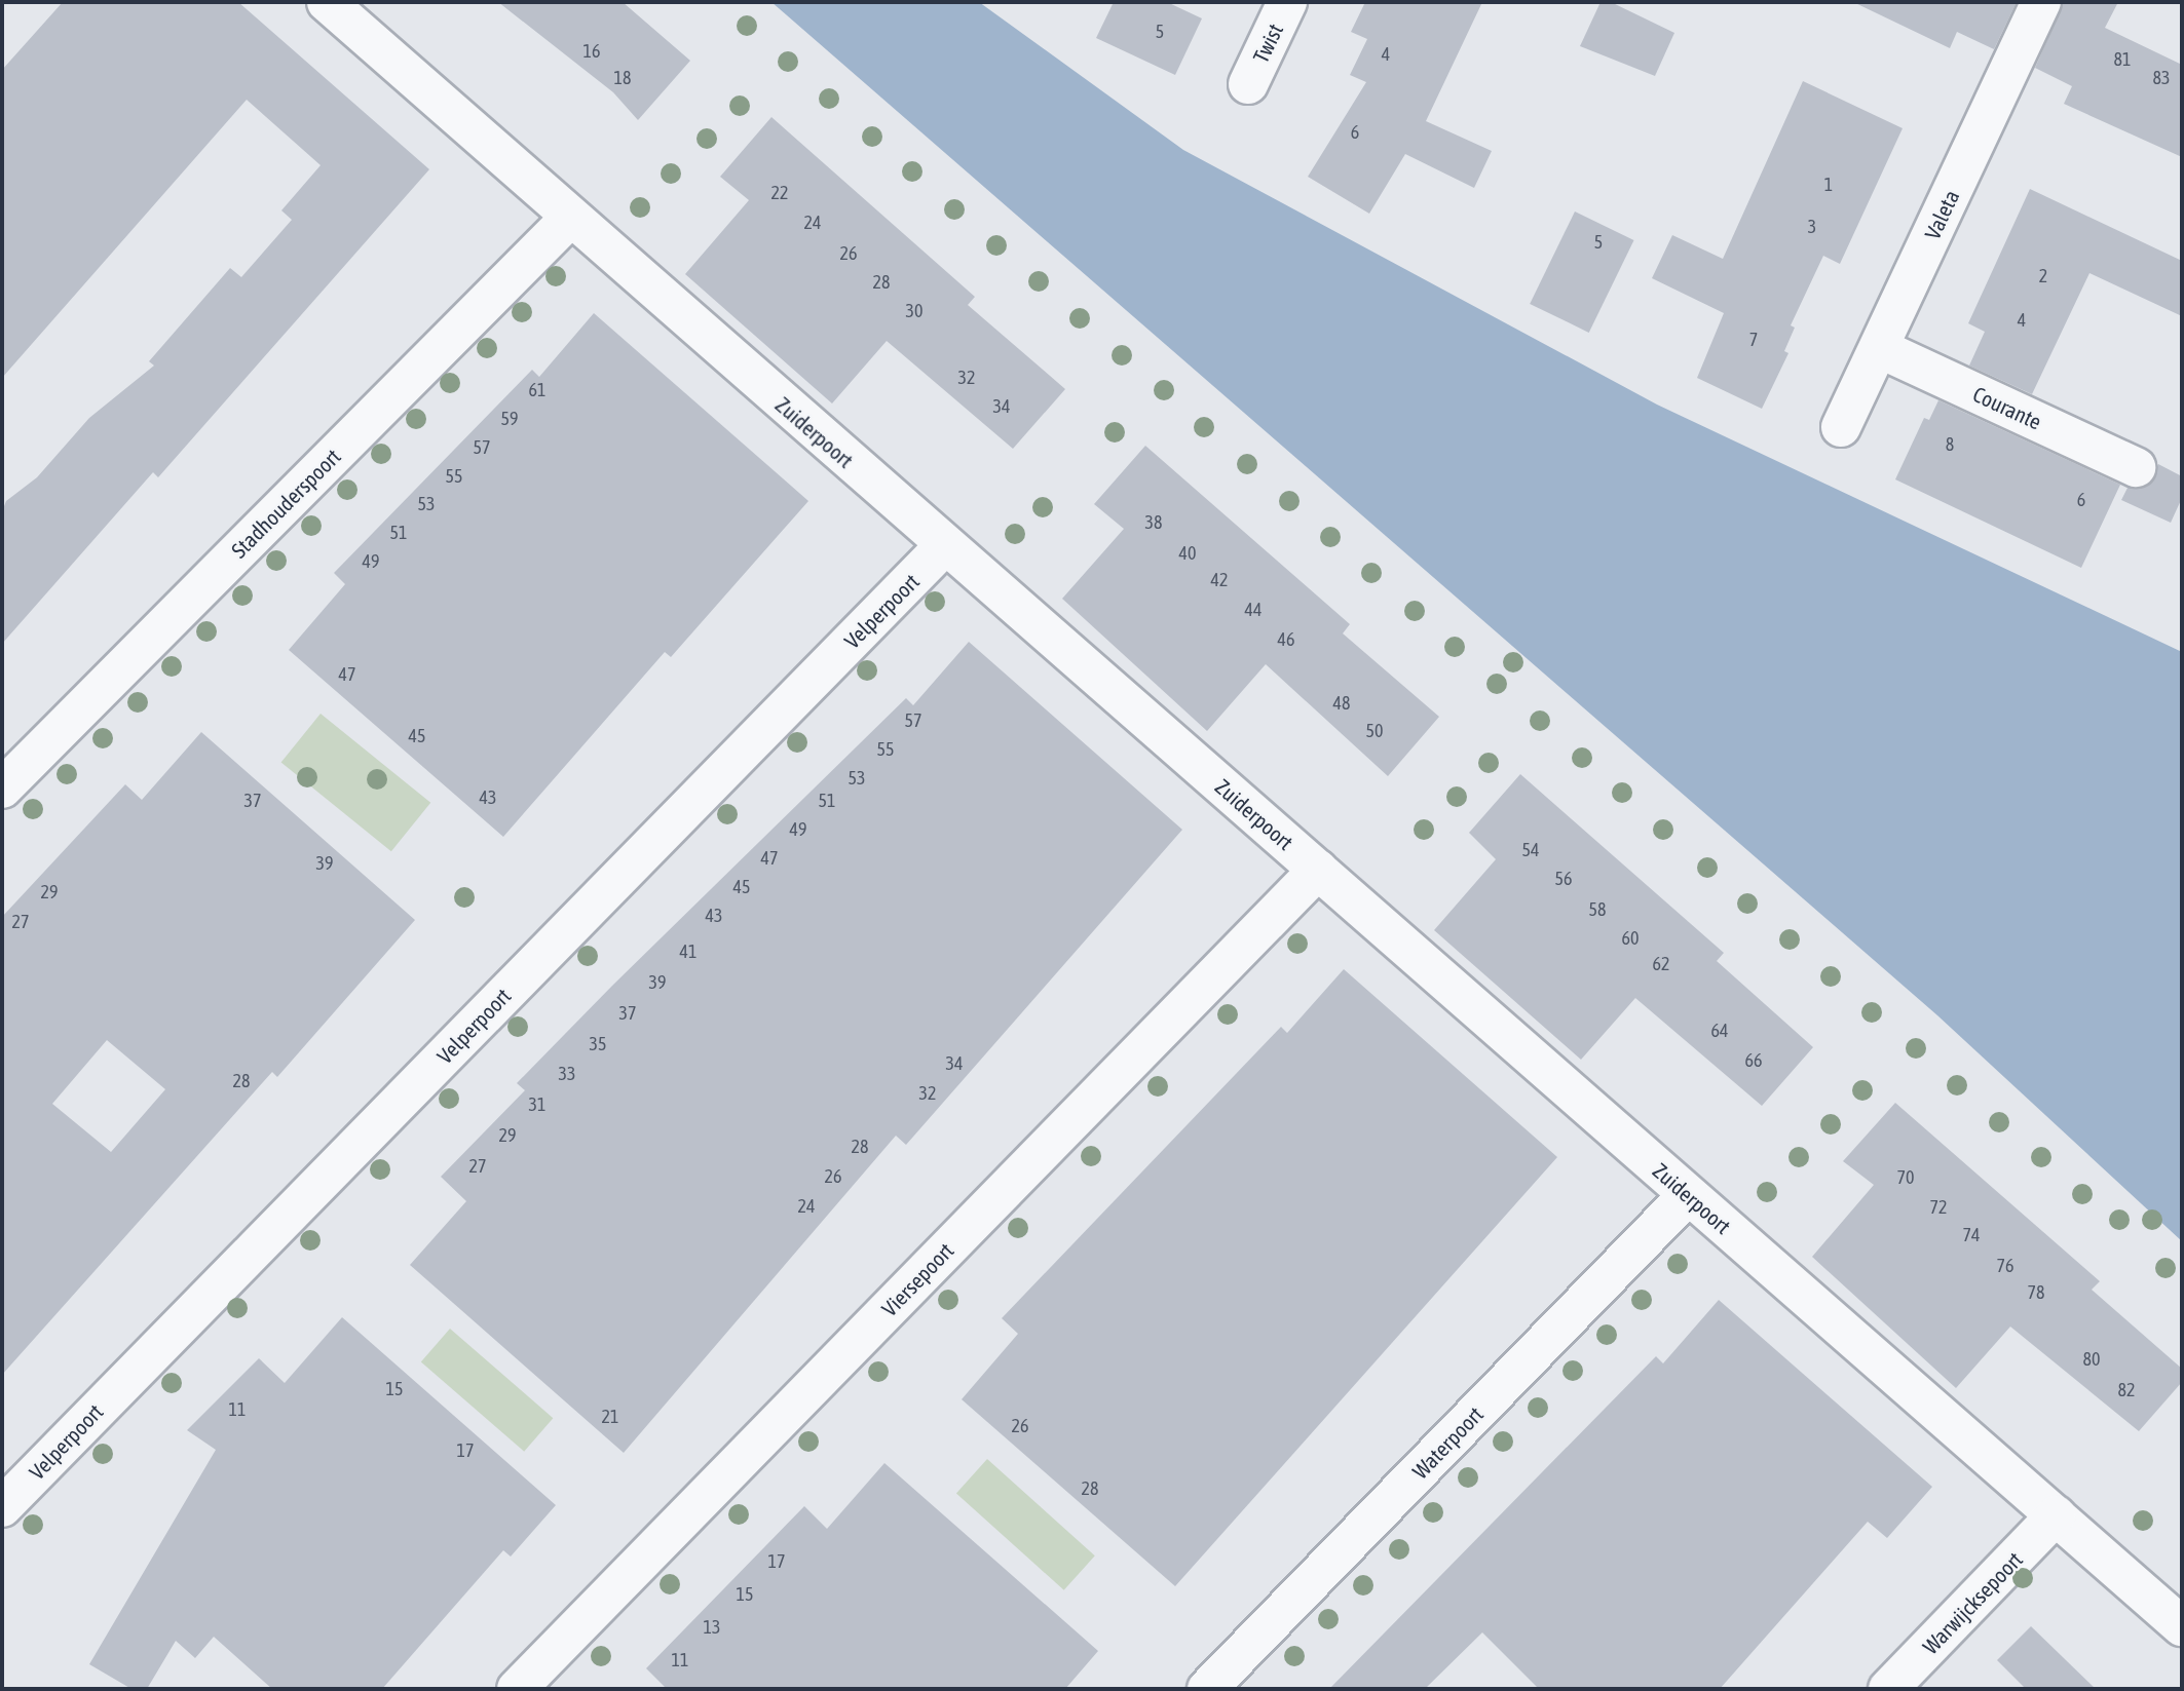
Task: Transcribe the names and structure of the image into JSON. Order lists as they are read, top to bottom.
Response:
{
  "streets": {
    "street": [
      "Twist",
      "Valeta",
      "Courante",
      "Zuiderpoort",
      "Stadhouderspoort",
      "Velperpoort",
      "Viersepoort",
      "Waterpoort",
      "Warwijcksepoort"
    ]
  },
  "crossings": [
    ["Valeta", "Courante"],
    ["Zuiderpoort", "Stadhouderspoort"],
    ["Zuiderpoort", "Velperpoort"],
    ["Zuiderpoort", "Viersepoort"],
    ["Zuiderpoort", "Waterpoort"],
    ["Zuiderpoort", "Warwijcksepoort"]
  ],
  "house_numbers": [
    "5",
    "16",
    "4",
    "81",
    "18",
    "83",
    "6",
    "1",
    "22",
    "24",
    "3",
    "5",
    "26",
    "2",
    "28",
    "30",
    "4",
    "7",
    "32",
    "61",
    "34",
    "59",
    "8",
    "57",
    "55",
    "6",
    "53",
    "38",
    "51",
    "40",
    "49",
    "42",
    "44",
    "46",
    "47",
    "48",
    "57",
    "50",
    "45",
    "55",
    "53",
    "43",
    "37",
    "51",
    "49",
    "54",
    "47",
    "39",
    "56",
    "45",
    "29",
    "58",
    "43",
    "27",
    "60",
    "41",
    "62",
    "39",
    "37",
    "64",
    "35",
    "66",
    "34",
    "33",
    "28",
    "32",
    "31",
    "29",
    "28",
    "27",
    "26",
    "70",
    "24",
    "72",
    "74",
    "76",
    "78",
    "80",
    "15",
    "82",
    "11",
    "21",
    "26",
    "17",
    "28",
    "17",
    "15",
    "13",
    "11"
  ]
}
